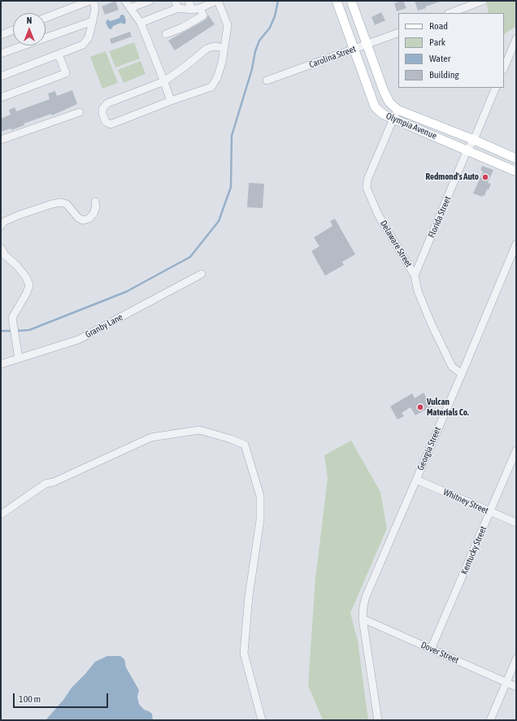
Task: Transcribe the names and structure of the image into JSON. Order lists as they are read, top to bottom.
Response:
{
  "streets": {
    "main road": ["Olympia Avenue"],
    "street": [
      "Carolina Street",
      "Florida Street",
      "Delaware Street",
      "Granby Lane",
      "Georgia Street",
      "Whitney Street",
      "Kentucky Street",
      "Dover Street"
    ]
  },
  "crossings": [
    ["Carolina Street", "Olympia Avenue"],
    ["Olympia Avenue", "Florida Street"],
    ["Olympia Avenue", "Delaware Street"],
    ["Florida Street", "Delaware Street"],
    ["Delaware Street", "Georgia Street"],
    ["Georgia Street", "Whitney Street"],
    ["Georgia Street", "Dover Street"],
    ["Whitney Street", "Kentucky Street"],
    ["Kentucky Street", "Dover Street"]
  ],
  "places": ["Redmond's Auto", "Vulcan Materials Co."],
  "legend": [
    "Road",
    "Park",
    "Water",
    "Building"
  ],
  "scale_bar": "100 m",
  "north": "top"
}
